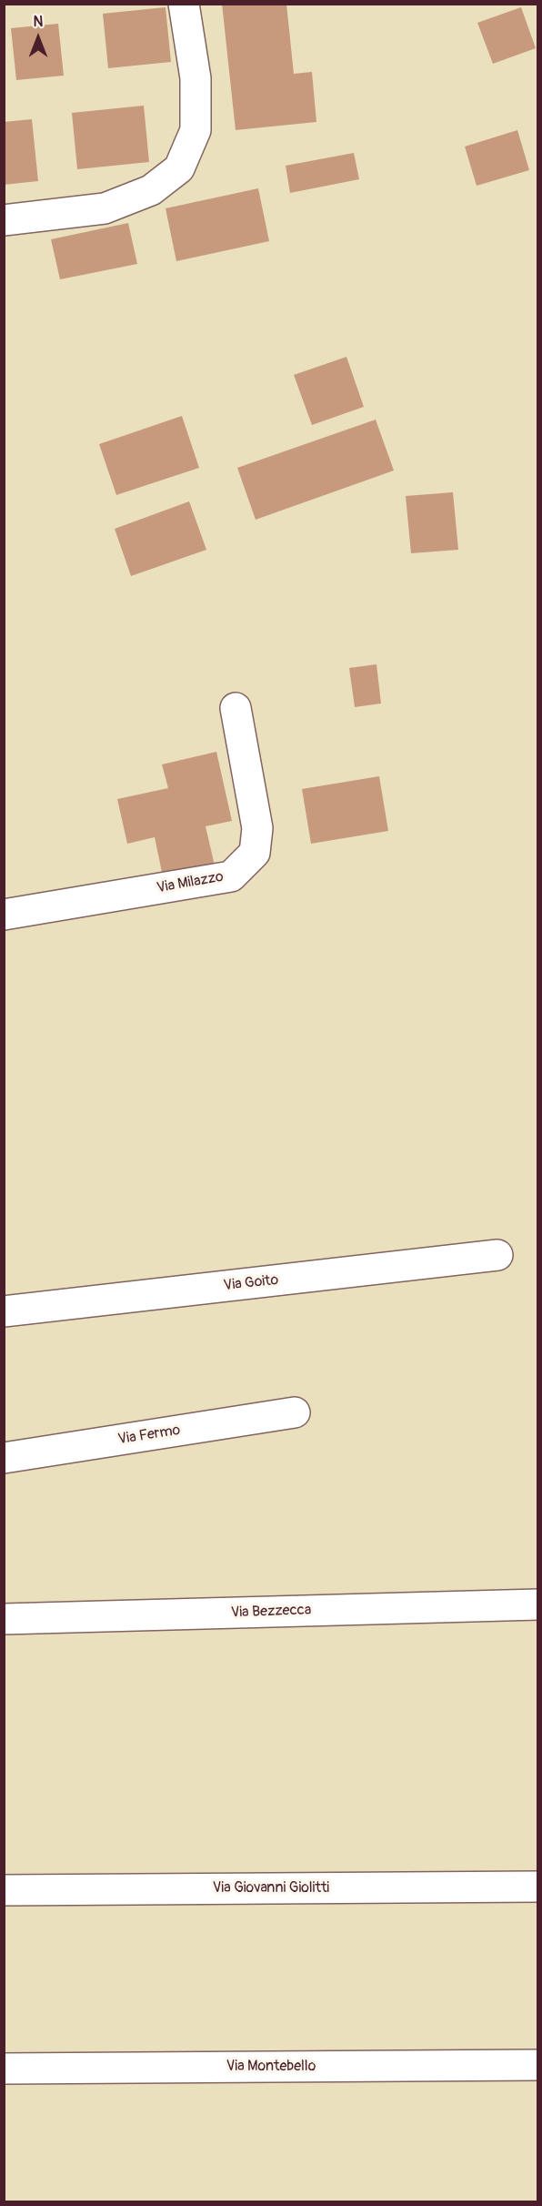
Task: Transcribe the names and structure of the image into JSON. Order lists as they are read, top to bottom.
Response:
{
  "streets": {
    "street": [
      "Via Milazzo",
      "Via Goito",
      "Via Fermo",
      "Via Bezzecca",
      "Via Giovanni Giolitti",
      "Via Montebello"
    ]
  },
  "north": "top"
}
